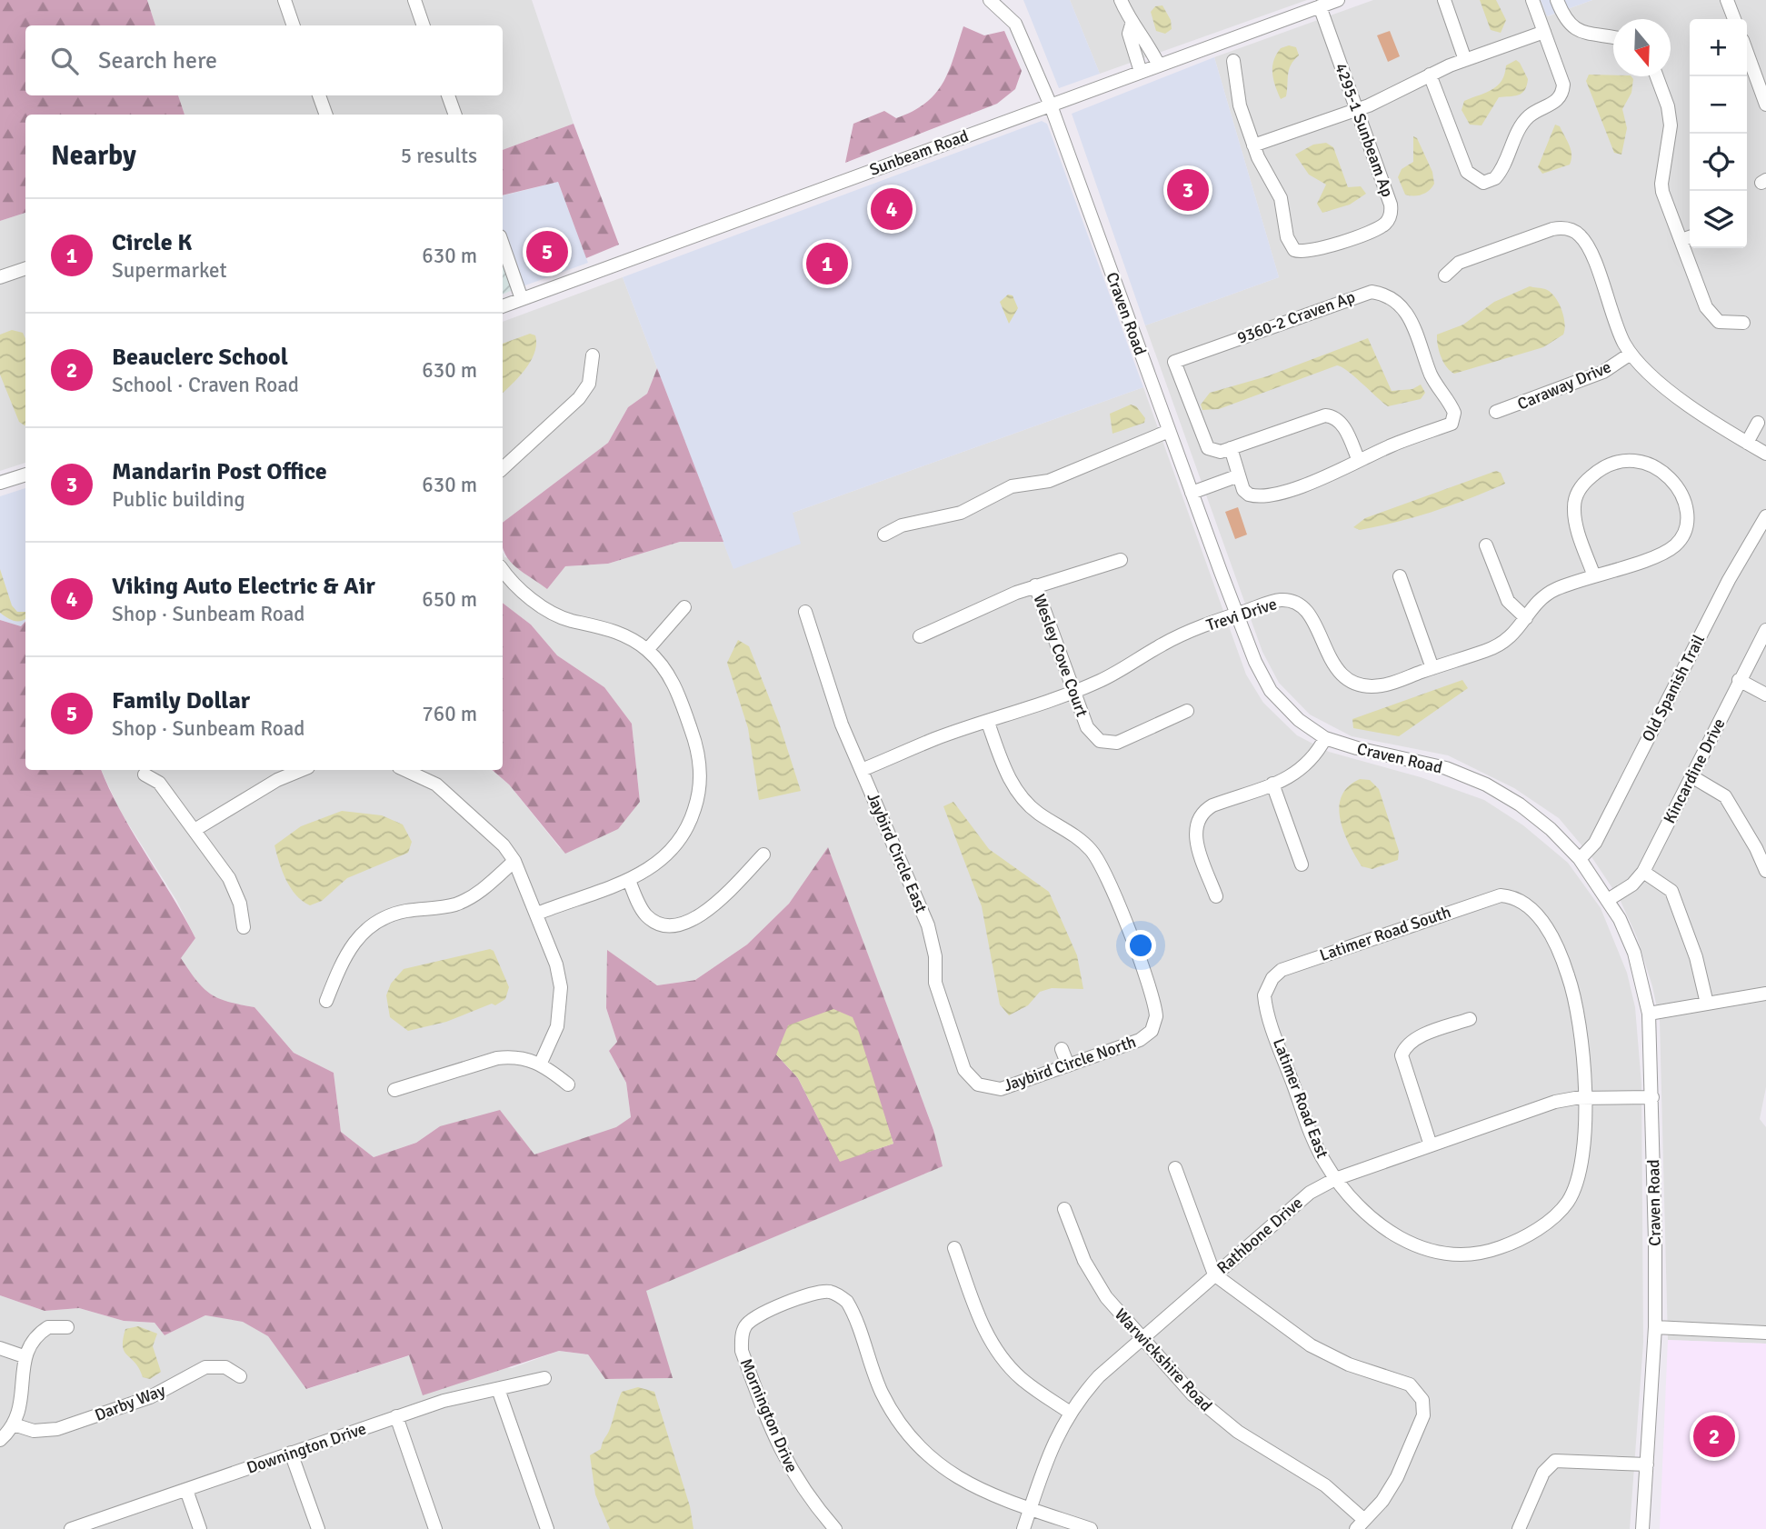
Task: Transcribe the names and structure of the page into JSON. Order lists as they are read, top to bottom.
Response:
{
  "streets": {
    "street": [
      "4295-1 Sunbeam Ap",
      "Sunbeam Road",
      "Craven Road",
      "9360-2 Craven Ap",
      "Caraway Drive",
      "Trevi Drive",
      "Wesley Cove Court",
      "Old Spanish Trail",
      "Kincardine Drive",
      "Jaybird Circle East",
      "Latimer Road South",
      "Jaybird Circle North",
      "Latimer Road East",
      "Rathbone Drive",
      "Warwickshire Road",
      "Darby Way",
      "Mornington Drive",
      "Downington Drive"
    ]
  },
  "crossings": [
    ["4295-1 Sunbeam Ap", "Sunbeam Road"],
    ["Sunbeam Road", "Craven Road"],
    ["Craven Road", "Trevi Drive"],
    ["Craven Road", "Old Spanish Trail"],
    ["Craven Road", "Kincardine Drive"],
    ["Craven Road", "Rathbone Drive"],
    ["Trevi Drive", "Wesley Cove Court"],
    ["Trevi Drive", "Jaybird Circle East"],
    ["Trevi Drive", "Jaybird Circle North"],
    ["Jaybird Circle East", "Jaybird Circle North"],
    ["Latimer Road South", "Latimer Road East"],
    ["Latimer Road East", "Rathbone Drive"],
    ["Rathbone Drive", "Warwickshire Road"],
    ["Rathbone Drive", "Mornington Drive"]
  ],
  "north": "bottom",
  "page": {
    "map_buttons": ["+", "−"],
    "search": "Search here",
    "heading": ["Nearby", "5 results"],
    "pins": [
      "3",
      "4",
      "5",
      "1",
      "2"
    ],
    "list": [
      {
        "mark": "1",
        "name": "Circle K",
        "note": "Supermarket",
        "value": "630 m"
      },
      {
        "mark": "2",
        "name": "Beauclerc School",
        "note": "School · Craven Road",
        "value": "630 m"
      },
      {
        "mark": "3",
        "name": "Mandarin Post Office",
        "note": "Public building",
        "value": "630 m"
      },
      {
        "mark": "4",
        "name": "Viking Auto Electric & Air",
        "note": "Shop · Sunbeam Road",
        "value": "650 m"
      },
      {
        "mark": "5",
        "name": "Family Dollar",
        "note": "Shop · Sunbeam Road",
        "value": "760 m"
      }
    ]
  }
}
